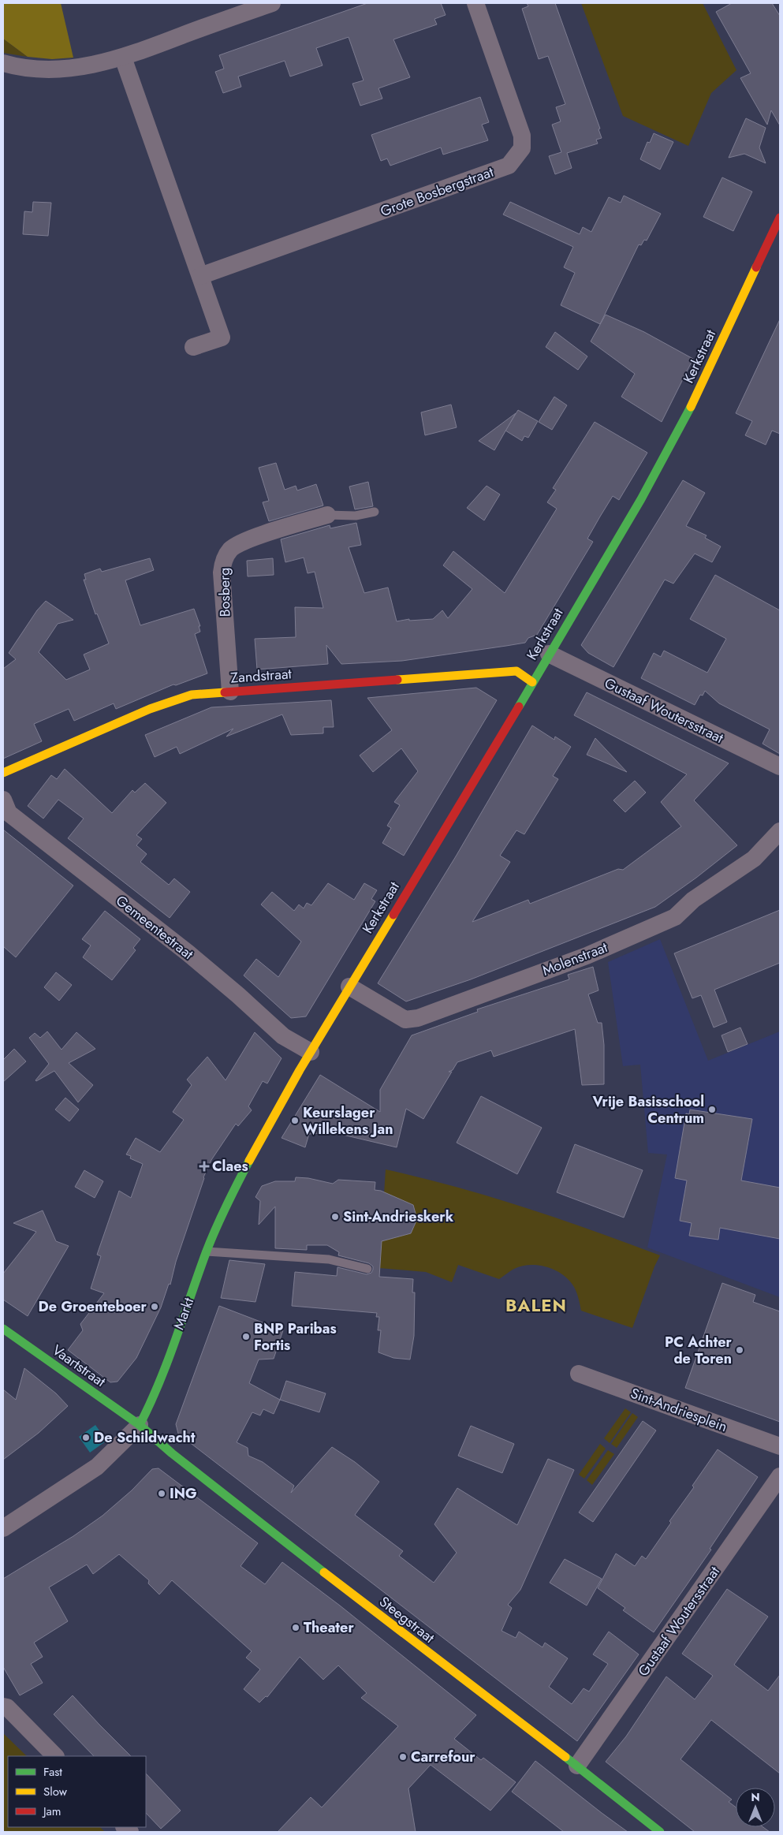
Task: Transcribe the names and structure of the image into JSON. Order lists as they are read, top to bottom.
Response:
{
  "streets": {
    "main road": [
      "Kerkstraat",
      "Zandstraat",
      "Markt",
      "Vaartstraat",
      "Steegstraat"
    ],
    "street": [
      "Grote Bosbergstraat",
      "Bosberg",
      "Gustaaf Woutersstraat",
      "Gemeentestraat",
      "Molenstraat",
      "Sint-Andriesplein"
    ]
  },
  "crossings": [
    ["Kerkstraat", "Zandstraat"],
    ["Kerkstraat", "Gustaaf Woutersstraat"],
    ["Kerkstraat", "Gemeentestraat"],
    ["Kerkstraat", "Molenstraat"],
    ["Kerkstraat", "Markt"],
    ["Bosberg", "Zandstraat"],
    ["Gustaaf Woutersstraat", "Steegstraat"],
    ["Gemeentestraat", "Markt"],
    ["Markt", "Vaartstraat"],
    ["Markt", "Steegstraat"],
    ["Vaartstraat", "Steegstraat"]
  ],
  "districts": ["BALEN"],
  "places": {
    "other": [
      "Vrije Basisschool Centrum",
      "Keurslager Willekens Jan",
      "Sint-Andrieskerk",
      "De Groenteboer",
      "BNP Paribas Fortis",
      "PC Achter de Toren",
      "De Schildwacht",
      "ING",
      "Theater",
      "Carrefour"
    ],
    "health": ["Claes"]
  },
  "legend": ["Fast", "Slow", "Jam"],
  "north": "top"
}
